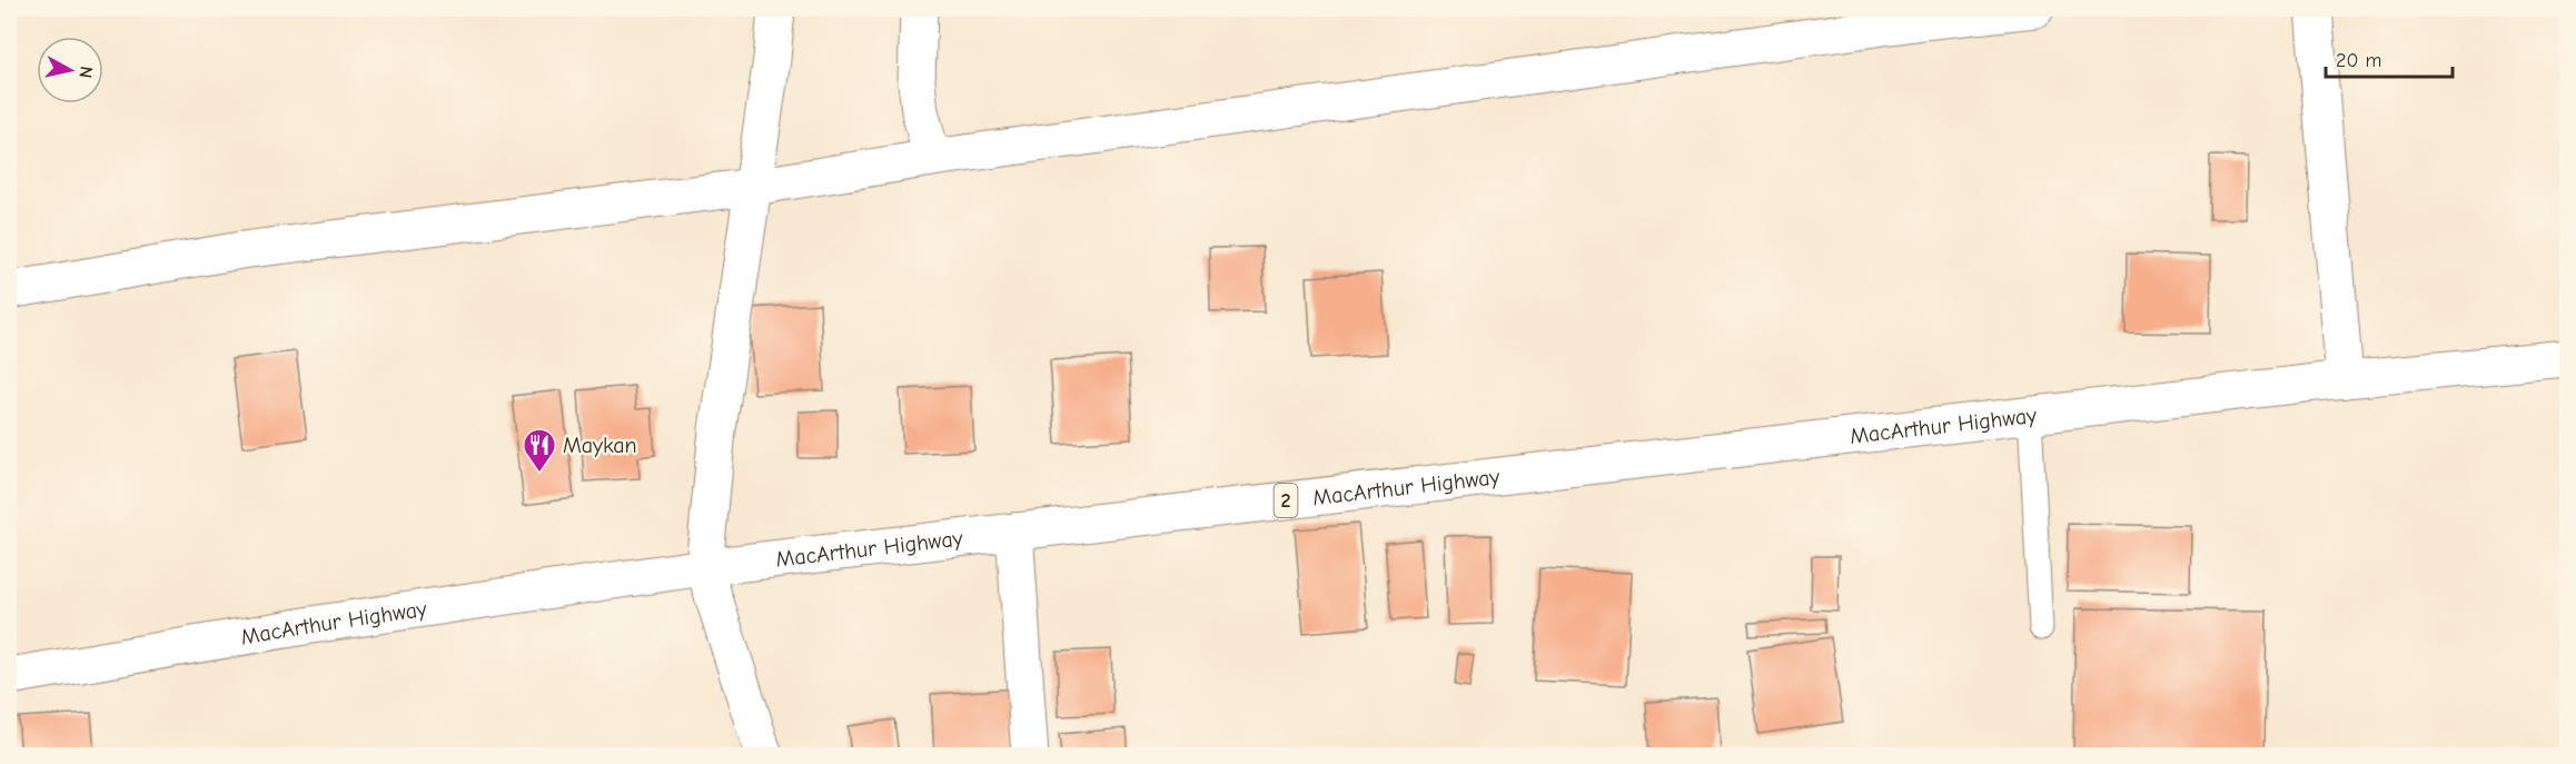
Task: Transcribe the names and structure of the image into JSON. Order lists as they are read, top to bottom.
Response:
{
  "streets": {
    "main road": ["MacArthur Highway", "2"]
  },
  "places": {
    "restaurant": ["Maykan"]
  },
  "scale_bar": "20 m",
  "north": "right"
}
